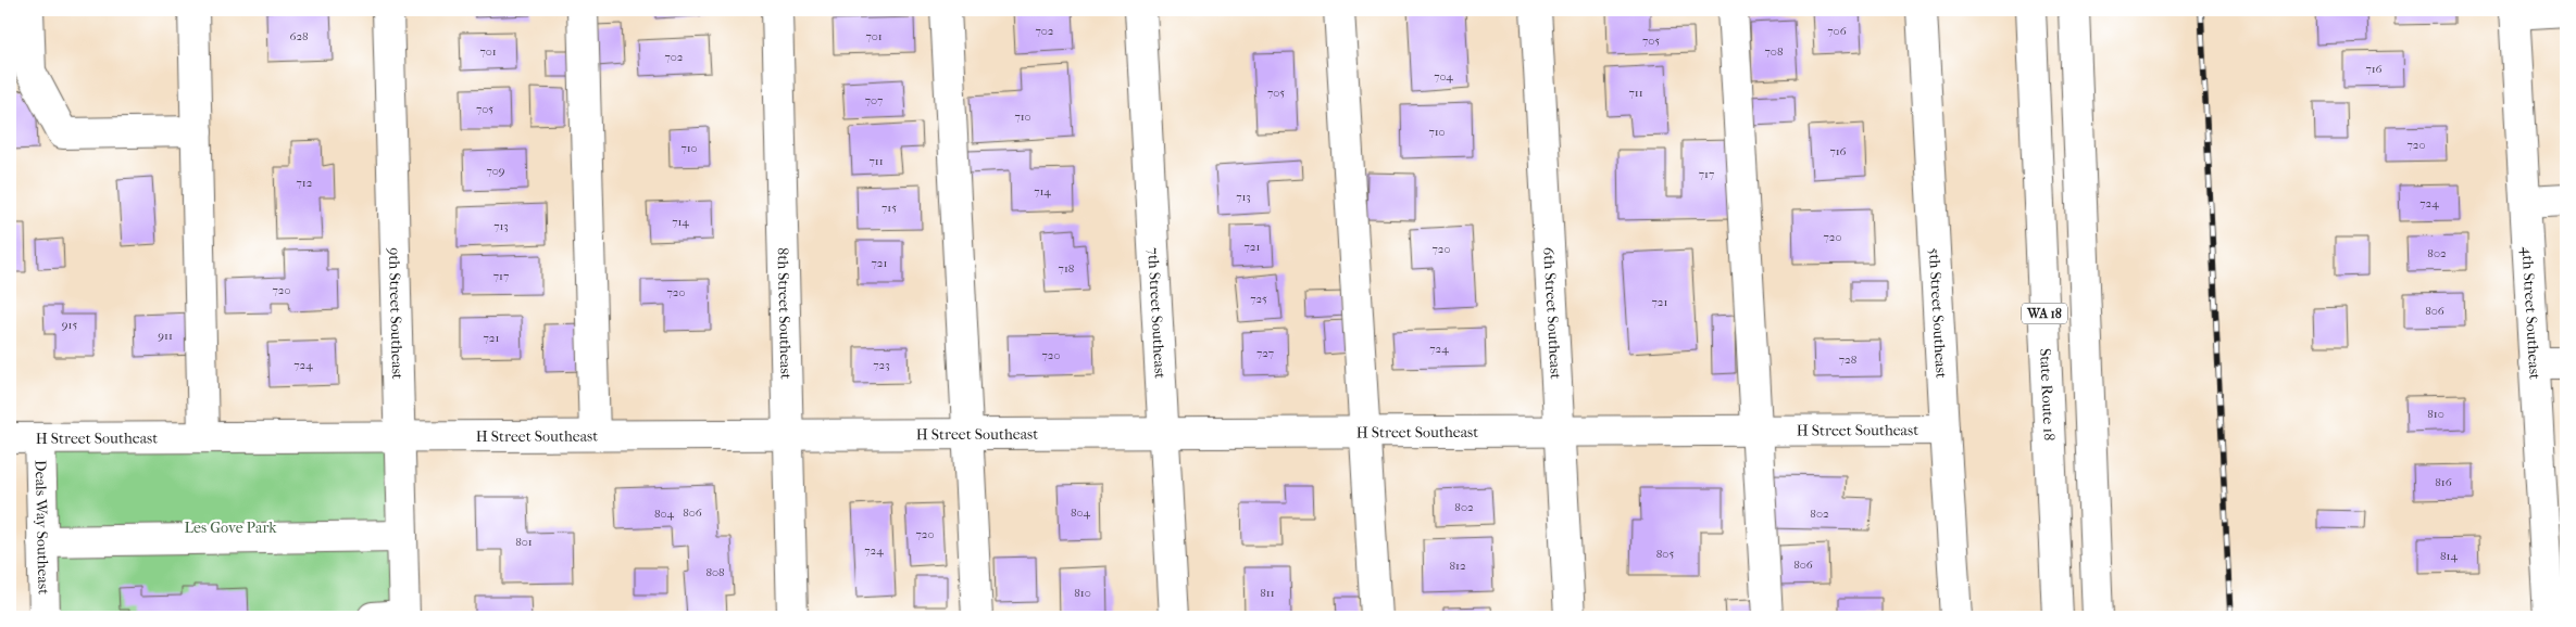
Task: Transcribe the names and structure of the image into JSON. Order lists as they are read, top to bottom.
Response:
{
  "streets": {
    "main road": [
      "9th Street Southeast",
      "8th Street Southeast",
      "7th Street Southeast",
      "6th Street Southeast",
      "5th Street Southeast",
      "WA 18",
      "4th Street Southeast",
      "State Route 18",
      "H Street Southeast",
      "Deals Way Southeast"
    ]
  },
  "crossings": [
    ["9th Street Southeast", "H Street Southeast"],
    ["8th Street Southeast", "H Street Southeast"],
    ["7th Street Southeast", "H Street Southeast"],
    ["6th Street Southeast", "H Street Southeast"],
    ["5th Street Southeast", "H Street Southeast"],
    ["H Street Southeast", "Deals Way Southeast"]
  ],
  "parks": ["Les Gove Park"],
  "house_numbers": [
    "702",
    "706",
    "628",
    "701",
    "705",
    "701",
    "708",
    "702",
    "716",
    "704",
    "705",
    "711",
    "707",
    "705",
    "710",
    "710",
    "720",
    "710",
    "716",
    "711",
    "709",
    "717",
    "712",
    "714",
    "713",
    "724",
    "715",
    "714",
    "713",
    "720",
    "721",
    "720",
    "802",
    "721",
    "718",
    "717",
    "720",
    "720",
    "725",
    "721",
    "806",
    "915",
    "911",
    "721",
    "724",
    "727",
    "720",
    "728",
    "724",
    "723",
    "810",
    "816",
    "802",
    "806",
    "804",
    "804",
    "802",
    "720",
    "801",
    "724",
    "805",
    "814",
    "806",
    "812",
    "808",
    "810",
    "811"
  ]
}
